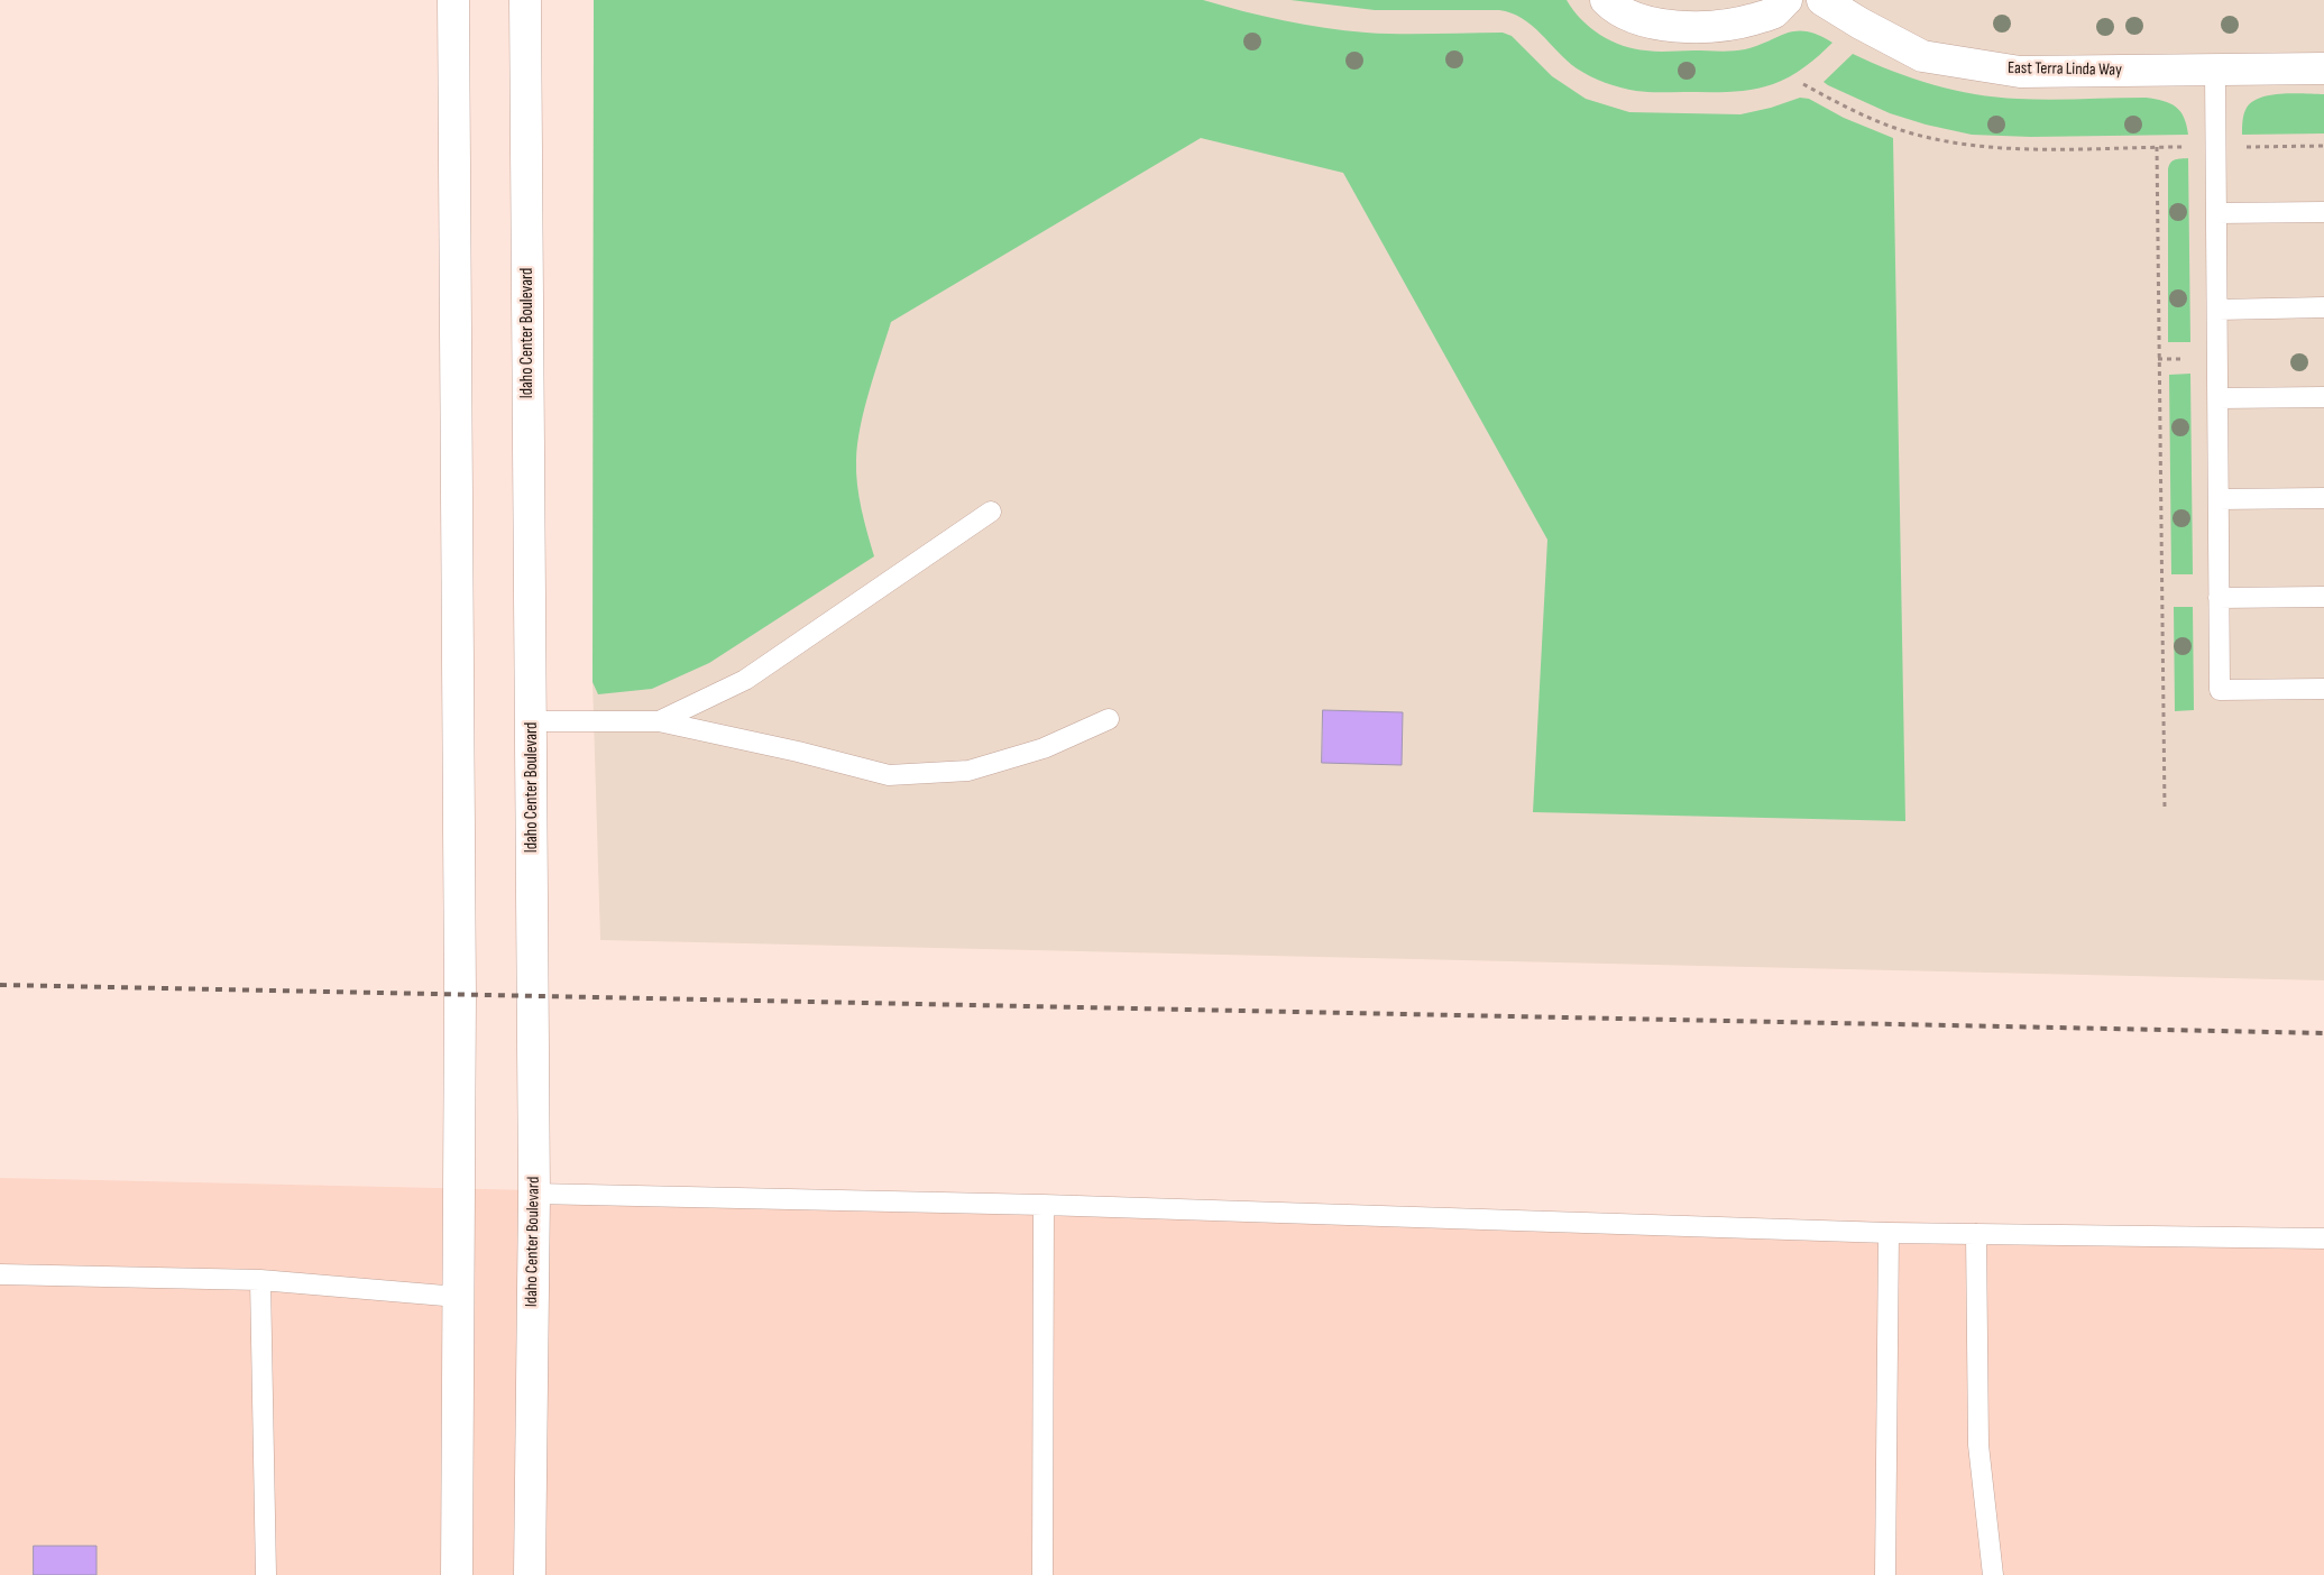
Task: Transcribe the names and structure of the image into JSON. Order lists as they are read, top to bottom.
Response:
{
  "streets": {
    "main road": ["East Terra Linda Way", "Idaho Center Boulevard"]
  }
}
